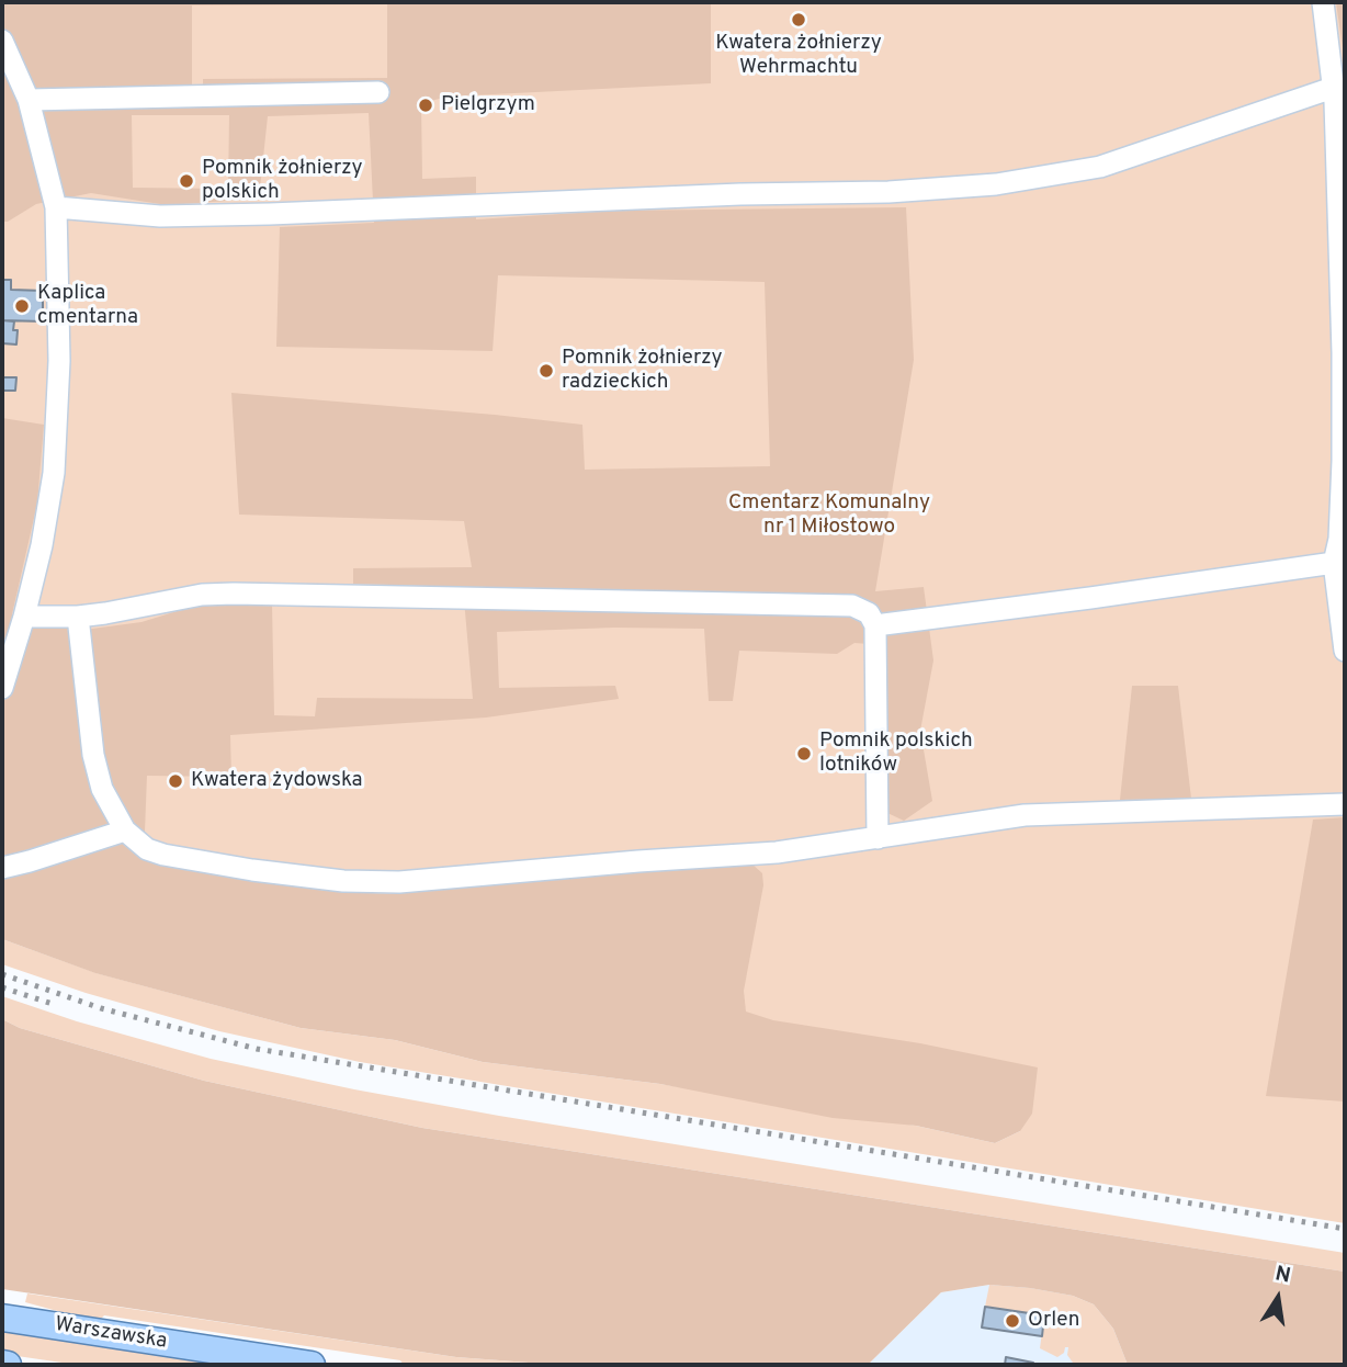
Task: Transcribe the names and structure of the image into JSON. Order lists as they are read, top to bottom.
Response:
{
  "streets": {
    "main road": ["Warszawska"]
  },
  "parks": ["Cmentarz Komunalny nr 1 Miłostowo"],
  "places": [
    "Kwatera żołnierzy Wehrmachtu",
    "Pielgrzym",
    "Pomnik żołnierzy polskich",
    "Kaplica cmentarna",
    "Pomnik żołnierzy radzieckich",
    "Pomnik polskich lotników",
    "Kwatera żydowska",
    "Orlen"
  ],
  "north": "top"
}
